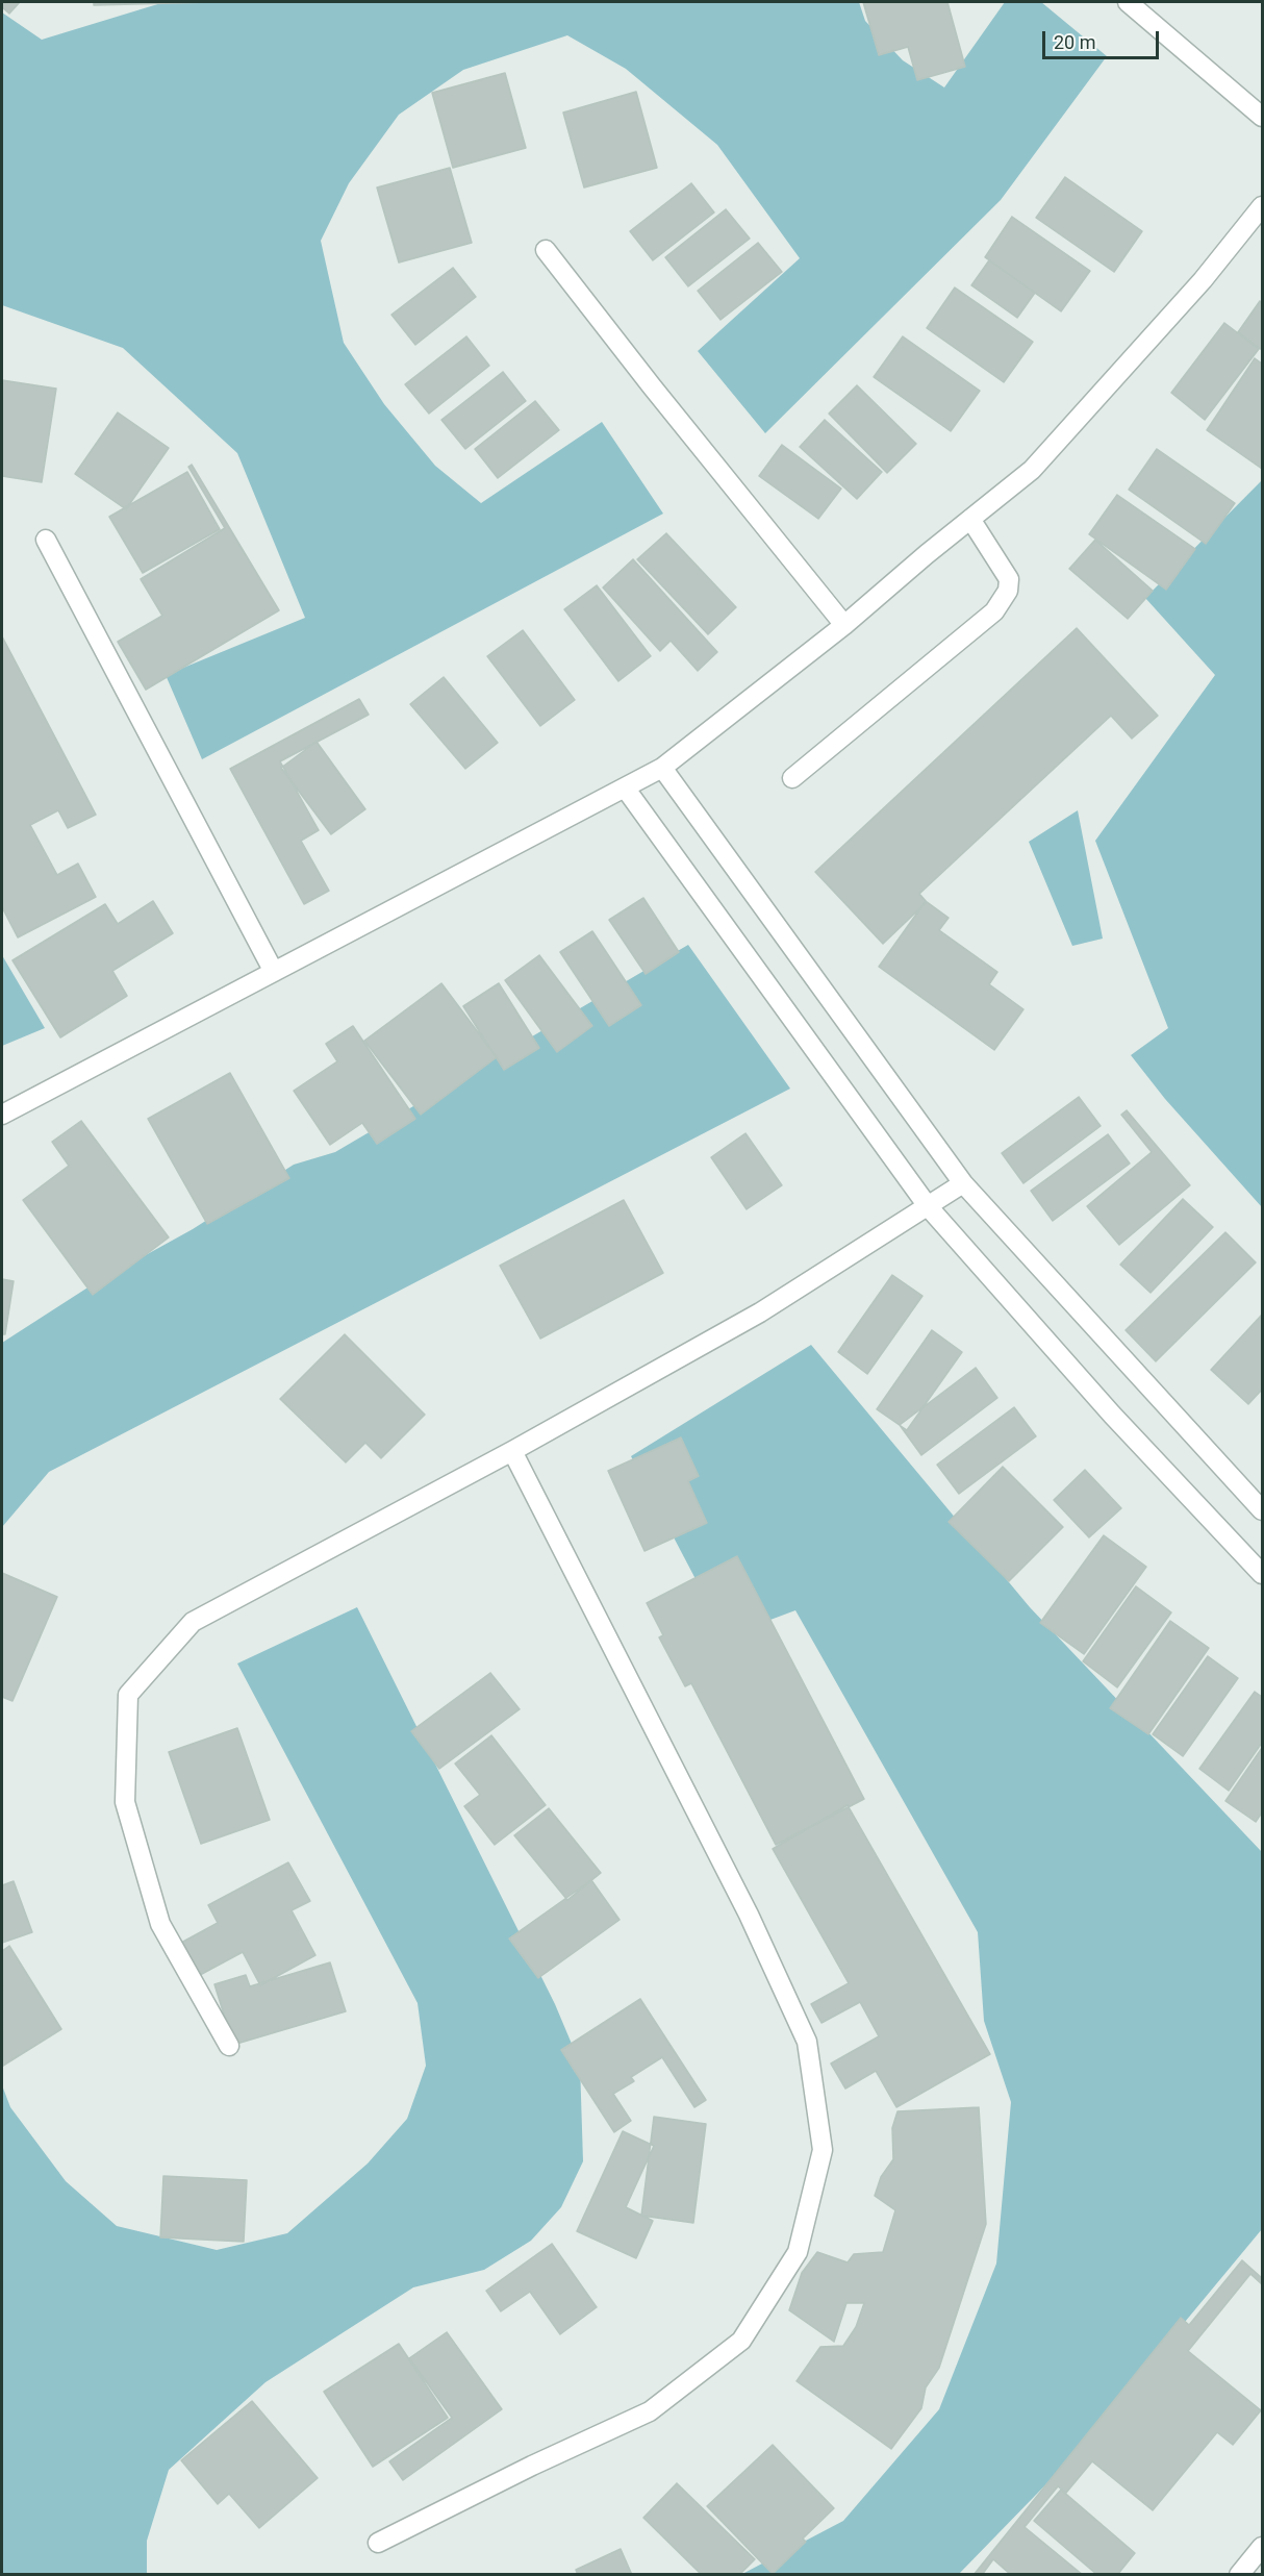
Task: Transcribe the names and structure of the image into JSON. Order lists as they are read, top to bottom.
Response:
{
  "scale_bar": "20 m"
}
